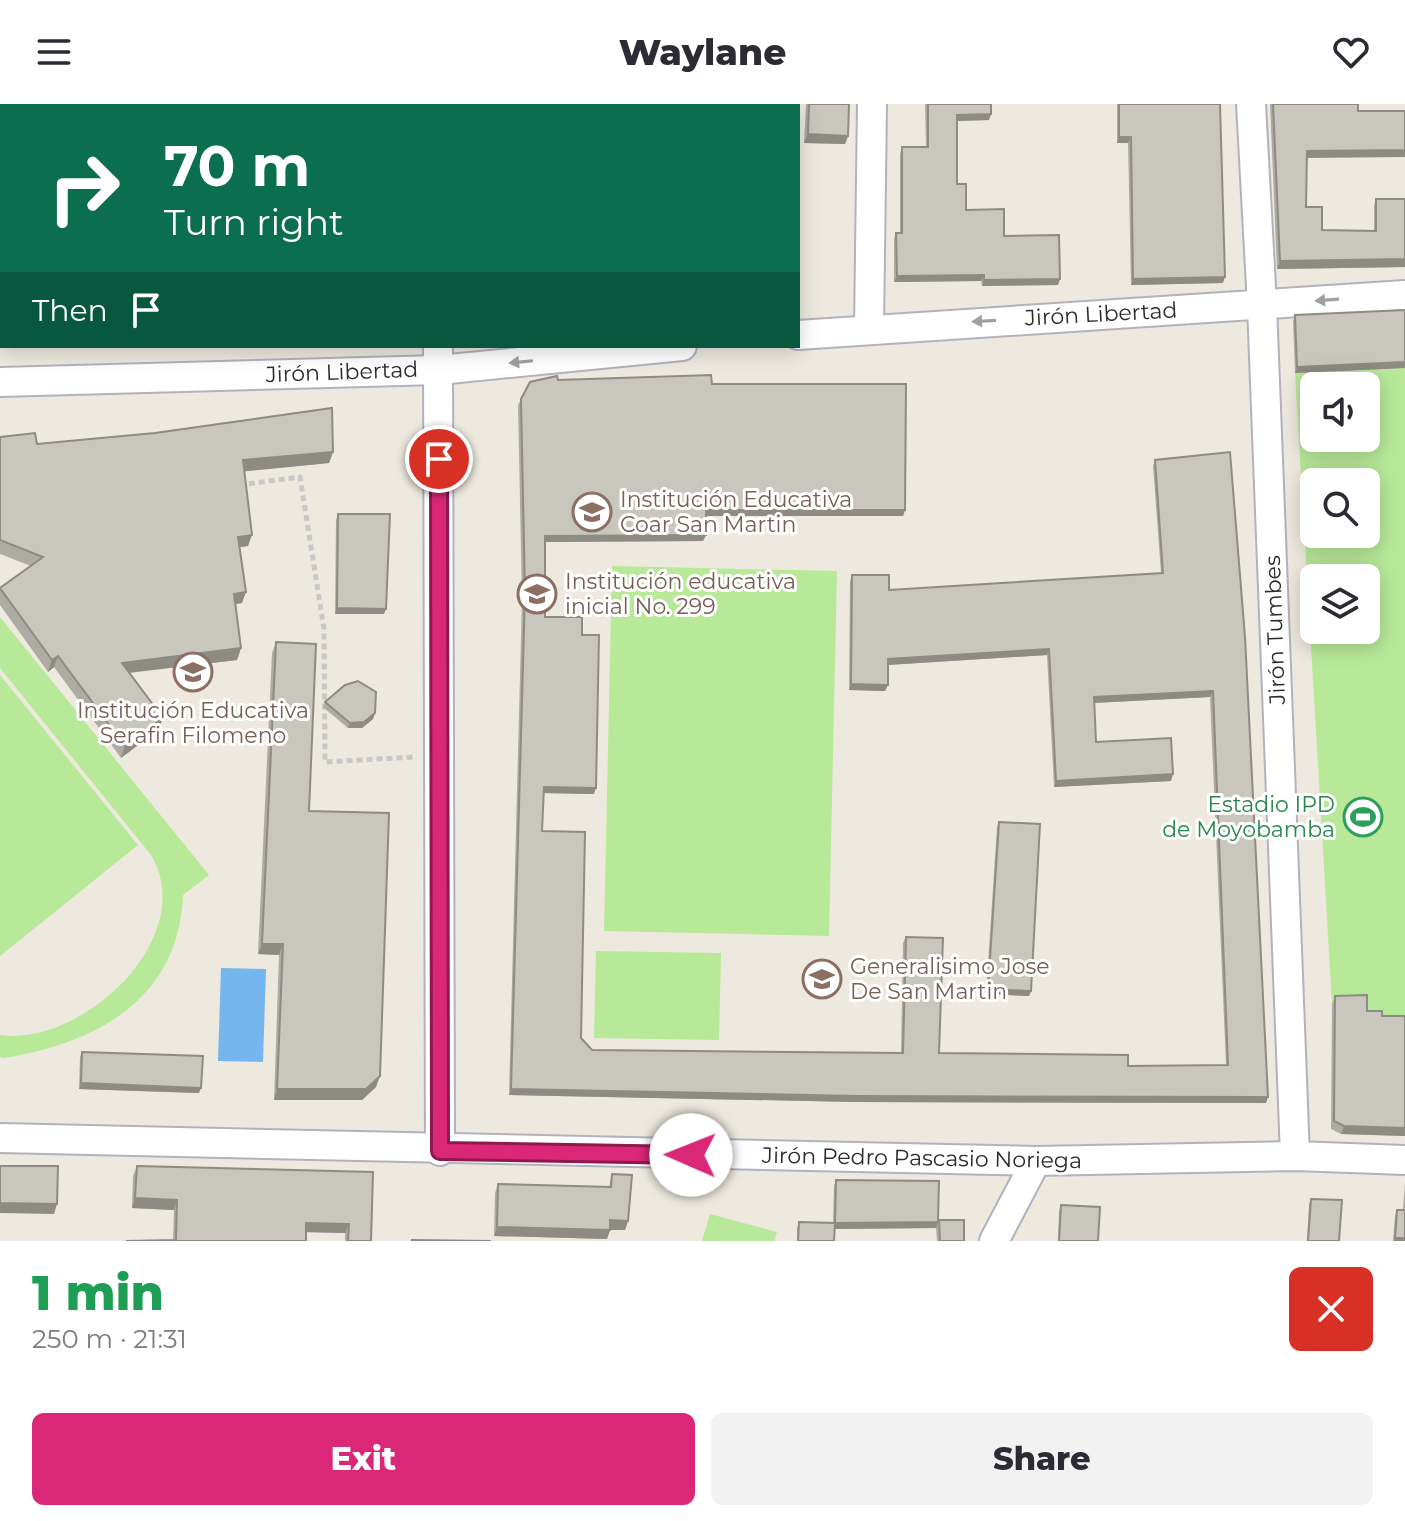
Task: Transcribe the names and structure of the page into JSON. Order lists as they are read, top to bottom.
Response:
{
  "streets": {
    "street": ["Jirón Libertad", "Jirón Tumbes", "Jirón Pedro Pascasio Noriega"]
  },
  "crossings": [
    ["Jirón Libertad", "Jirón Tumbes"],
    ["Jirón Tumbes", "Jirón Pedro Pascasio Noriega"]
  ],
  "one_way": ["Jirón Libertad"],
  "places": {
    "school or university": [
      "Institución Educativa Coar San Martin",
      "Institución educativa inicial No. 299",
      "Institución Educativa Serafin Filomeno",
      "Generalisimo Jose De San Martin"
    ],
    "sports": ["Estadio IPD de Moyobamba"]
  },
  "page": {
    "header": "Waylane",
    "turn": ["70 m", "Turn right"],
    "then": "Then",
    "heading": ["1 min", "250 m · 21:31"],
    "buttons": ["Exit", "Share"]
  }
}
